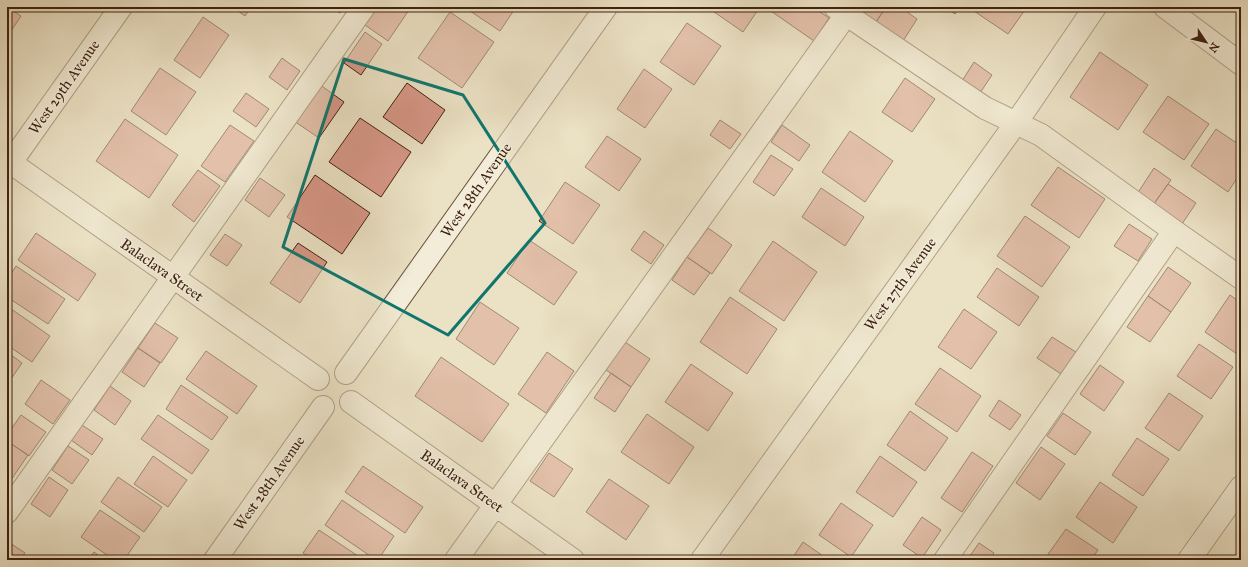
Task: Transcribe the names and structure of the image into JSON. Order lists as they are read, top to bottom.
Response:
{
  "streets": {
    "street": [
      "West 29th Avenue",
      "West 28th Avenue",
      "Balaclava Street",
      "West 27th Avenue"
    ]
  },
  "crossings": [
    ["West 29th Avenue", "Balaclava Street"],
    ["West 28th Avenue", "Balaclava Street"]
  ],
  "north": "bottom right"
}
